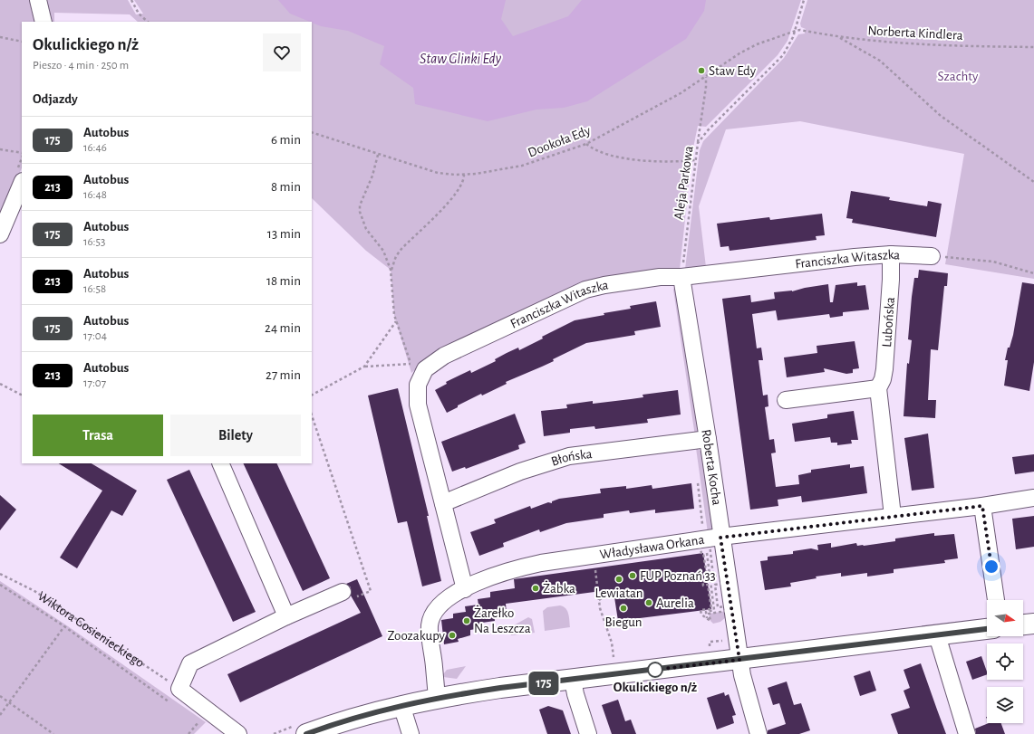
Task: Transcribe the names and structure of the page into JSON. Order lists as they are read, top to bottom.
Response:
{
  "streets": {
    "street": [
      "Franciszka Witaszka",
      "Lubońska",
      "Błońska",
      "Roberta Kocha",
      "Władysława Orkana"
    ],
    "path": [
      "Norberta Kindlera",
      "Dookoła Edy",
      "Aleja Parkowa",
      "Wiktora Gosienieckiego"
    ]
  },
  "crossings": [
    ["Norberta Kindlera", "Dookoła Edy"],
    ["Norberta Kindlera", "Aleja Parkowa"],
    ["Dookoła Edy", "Aleja Parkowa"],
    ["Aleja Parkowa", "Franciszka Witaszka"],
    ["Aleja Parkowa", "Roberta Kocha"],
    ["Franciszka Witaszka", "Lubońska"],
    ["Franciszka Witaszka", "Błońska"],
    ["Franciszka Witaszka", "Roberta Kocha"],
    ["Franciszka Witaszka", "Władysława Orkana"],
    ["Lubońska", "Władysława Orkana"],
    ["Błońska", "Roberta Kocha"],
    ["Roberta Kocha", "Władysława Orkana"]
  ],
  "water": ["Staw Glinki Edy"],
  "parks": ["Szachty"],
  "places": [
    "Staw Edy",
    "FUP Poznań 33",
    "Lewiatan",
    "Żabka",
    "Aurelia",
    "Biegun",
    "Żarełko Na Leszcza",
    "Zoozakupy",
    "Okulickiego n/ż"
  ],
  "lines": ["bus line 175"],
  "north": "right",
  "page": {
    "on_map": "175",
    "heading": [
      ["Okulickiego n/ż", "Pieszo · 4 min · 250 m"],
      "Odjazdy"
    ],
    "list": [
      {
        "mark": "175",
        "name": "Autobus",
        "note": "16:46",
        "value": "6 min"
      },
      {
        "mark": "213",
        "name": "Autobus",
        "note": "16:48",
        "value": "8 min"
      },
      {
        "mark": "175",
        "name": "Autobus",
        "note": "16:53",
        "value": "13 min"
      },
      {
        "mark": "213",
        "name": "Autobus",
        "note": "16:58",
        "value": "18 min"
      },
      {
        "mark": "175",
        "name": "Autobus",
        "note": "17:04",
        "value": "24 min"
      },
      {
        "mark": "213",
        "name": "Autobus",
        "note": "17:07",
        "value": "27 min"
      }
    ],
    "buttons": ["Trasa", "Bilety"]
  }
}
